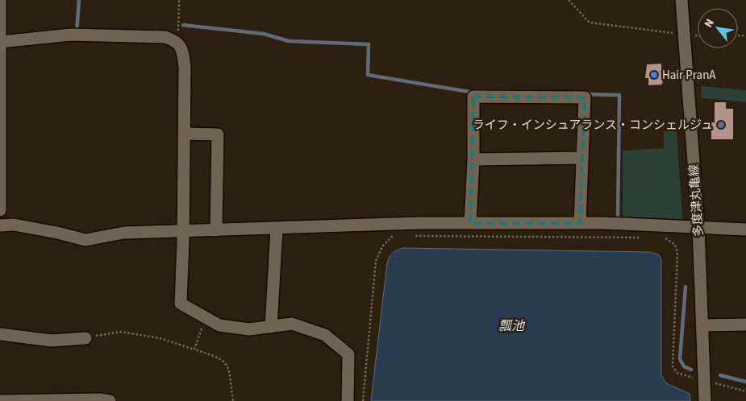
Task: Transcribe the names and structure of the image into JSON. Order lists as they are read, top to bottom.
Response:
{
  "streets": {
    "street": ["多度津丸亀線"]
  },
  "water": ["瓢池"],
  "places": ["Hair PranA", "ライフ・インシュアランス・コンシェルジュ"],
  "north": "top left"
}
